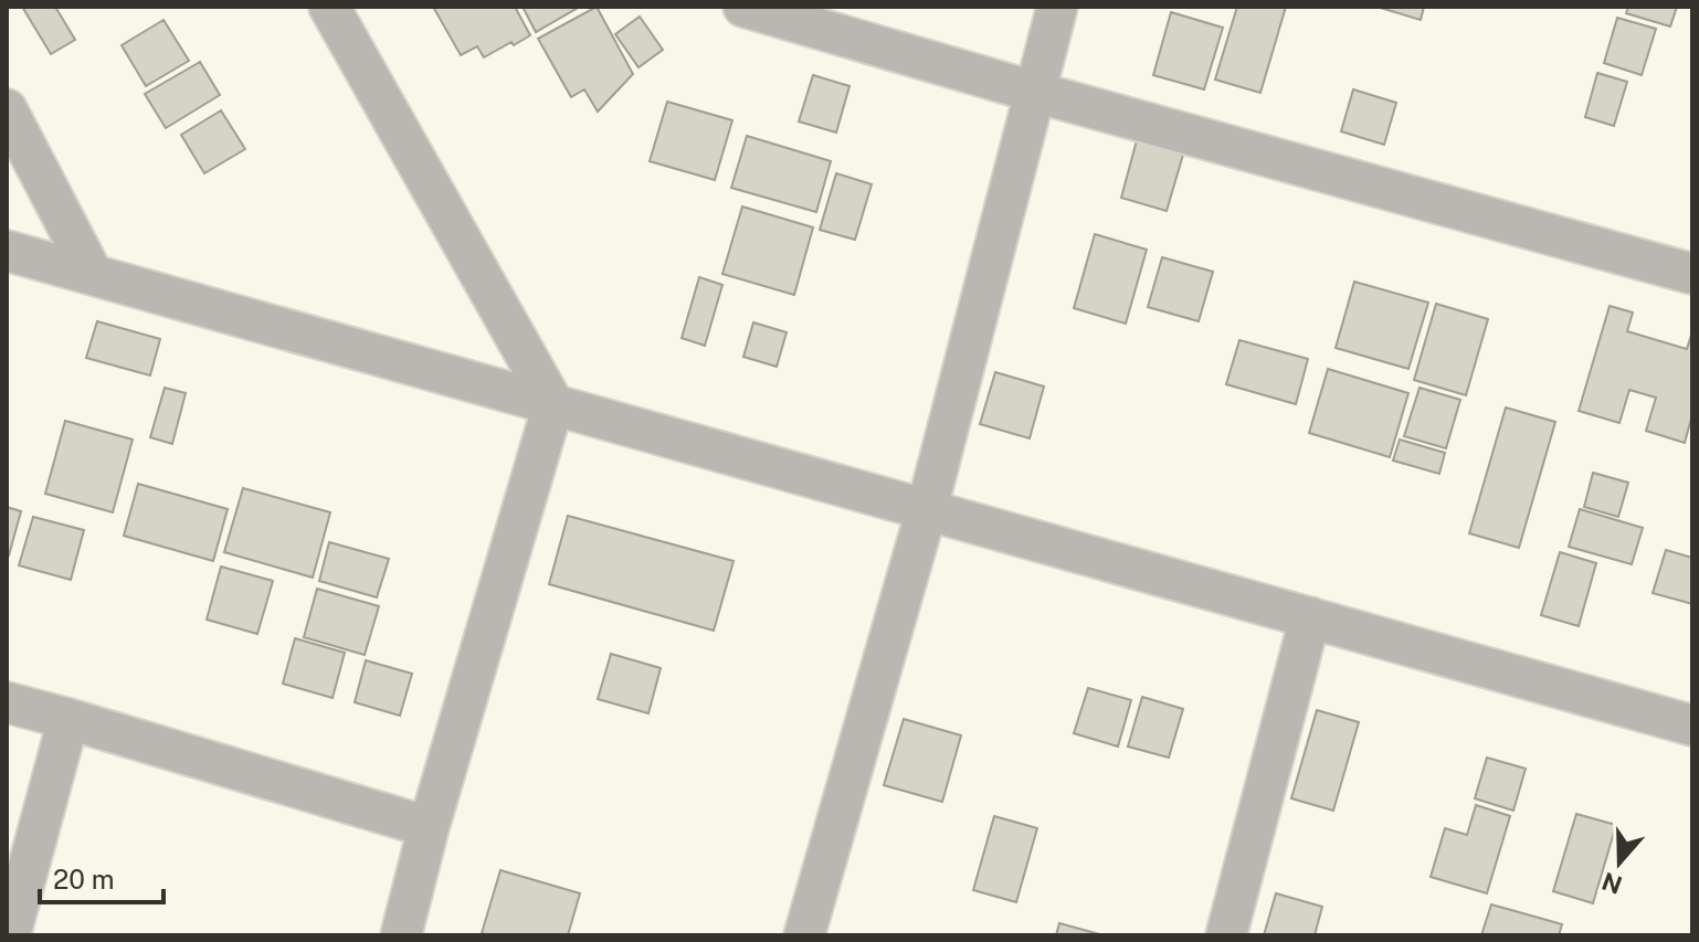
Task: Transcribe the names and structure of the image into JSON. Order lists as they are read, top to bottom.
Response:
{
  "scale_bar": "20 m",
  "north": "bottom"
}
